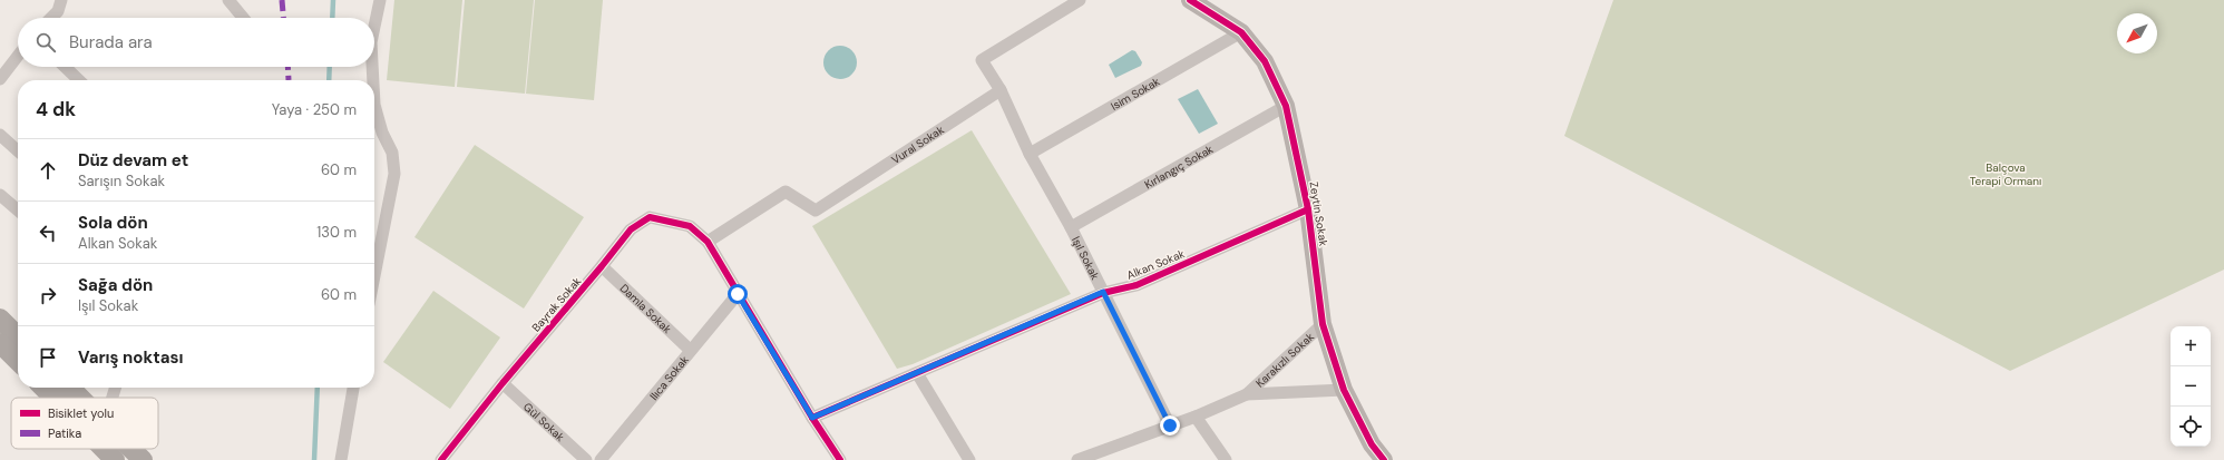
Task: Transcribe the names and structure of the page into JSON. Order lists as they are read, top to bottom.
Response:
{
  "streets": {
    "street": [
      "Isim Sokak",
      "Vural Sokak",
      "Kırlangıç Sokak",
      "Zeytin Sokak",
      "Işıl Sokak",
      "Alkan Sokak",
      "Bayrak Sokak",
      "Damla Sokak",
      "Karakızlı Sokak",
      "Ilıca Sokak",
      "Gül Sokak"
    ]
  },
  "crossings": [
    ["Isim Sokak", "Zeytin Sokak"],
    ["Isim Sokak", "Işıl Sokak"],
    ["Vural Sokak", "Işıl Sokak"],
    ["Vural Sokak", "Bayrak Sokak"],
    ["Kırlangıç Sokak", "Zeytin Sokak"],
    ["Kırlangıç Sokak", "Işıl Sokak"],
    ["Zeytin Sokak", "Alkan Sokak"],
    ["Zeytin Sokak", "Karakızlı Sokak"],
    ["Işıl Sokak", "Alkan Sokak"],
    ["Işıl Sokak", "Karakızlı Sokak"],
    ["Alkan Sokak", "Bayrak Sokak"],
    ["Bayrak Sokak", "Damla Sokak"],
    ["Bayrak Sokak", "Ilıca Sokak"],
    ["Bayrak Sokak", "Gül Sokak"],
    ["Damla Sokak", "Ilıca Sokak"]
  ],
  "parks": ["Balçova Terapi Ormanı"],
  "legend": ["Bisiklet yolu", "Patika"],
  "north": "bottom left",
  "page": {
    "search": "Burada ara",
    "heading": ["4 dk", "Yaya · 250 m"],
    "list": [
      ["Düz devam et", "Sarışın Sokak", "60 m"],
      ["Sola dön", "Alkan Sokak", "130 m"],
      ["Sağa dön", "Işıl Sokak", "60 m"],
      "Varış noktası"
    ],
    "map_buttons": ["+", "−"]
  }
}
